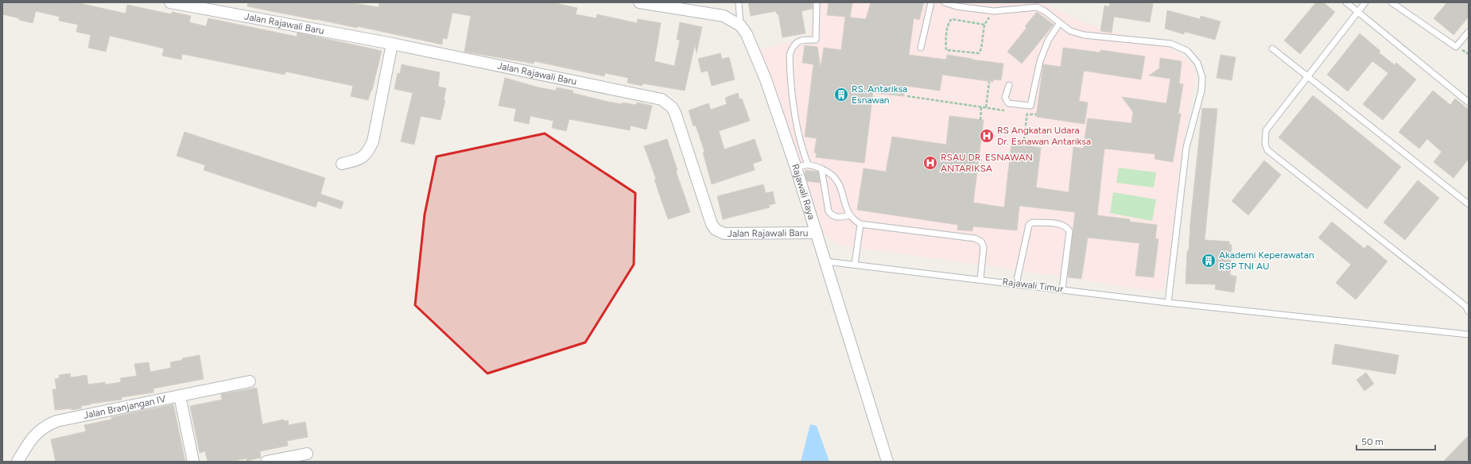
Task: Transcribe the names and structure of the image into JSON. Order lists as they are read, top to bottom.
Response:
{
  "streets": {
    "street": ["Jalan Rajawali Baru", "Rajawali Raya", "Jalan Branjangan IV"],
    "lane": ["Rajawali Timur"]
  },
  "crossings": [
    ["Jalan Rajawali Baru", "Rajawali Raya"],
    ["Rajawali Raya", "Rajawali Timur"]
  ],
  "places": {
    "building": ["RS. Antariksa Esnawan", "Akademi Keperawatan RSP TNI AU"],
    "hospital": ["RS Angkatan Udara Dr. Esnawan Antariksa", "RSAU DR. ESNAWAN ANTARIKSA"]
  },
  "scale_bar": "50 m"
}
